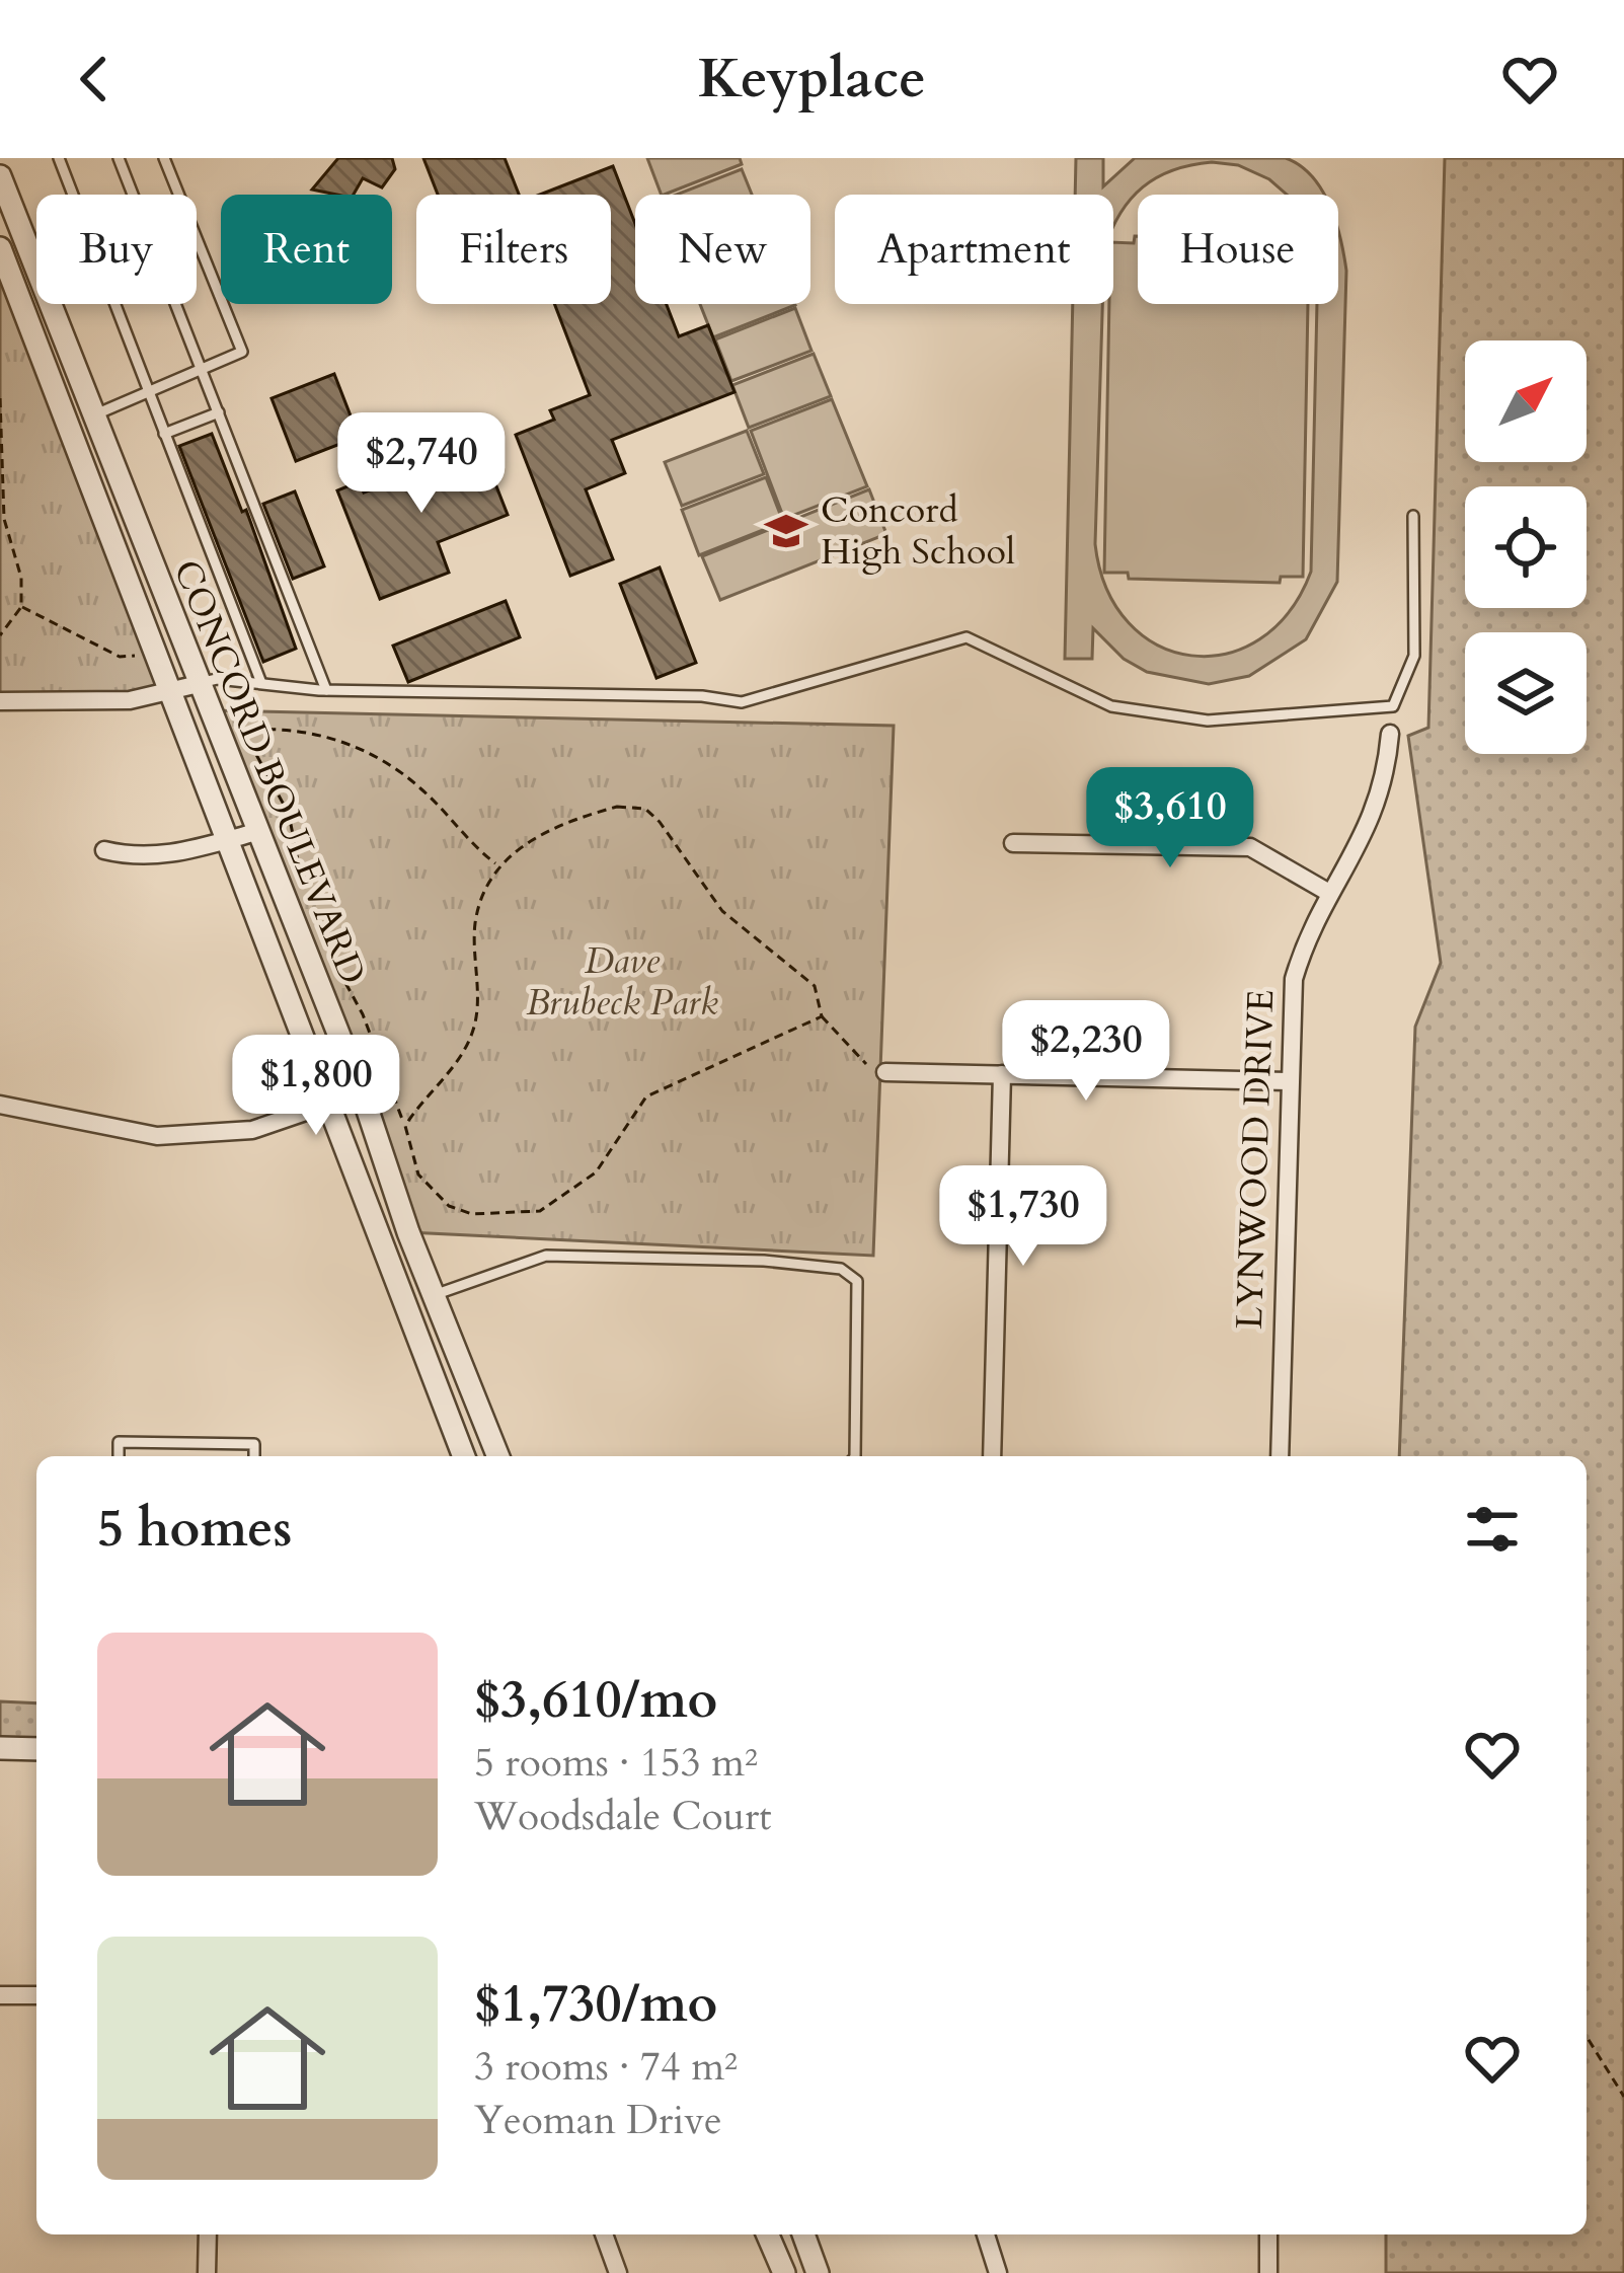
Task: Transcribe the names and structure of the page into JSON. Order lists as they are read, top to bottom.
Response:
{
  "streets": {
    "street": ["CONCORD BOULEVARD", "LYNWOOD DRIVE"]
  },
  "parks": ["Dave Brubeck Park"],
  "places": {
    "school or university": ["Concord High School"]
  },
  "north": "top right",
  "page": {
    "header": "Keyplace",
    "chip": [
      "Buy",
      "Rent",
      "Filters",
      "New",
      "Apartment",
      "House"
    ],
    "price": [
      "$2,740",
      "$3,610",
      "$2,230",
      "$1,800",
      "$1,730"
    ],
    "heading": "5 homes",
    "list": [
      {
        "name": "$3,610/mo",
        "note": "5 rooms · 153 m² · Woodsdale Court"
      },
      {
        "name": "$1,730/mo",
        "note": "3 rooms · 74 m² · Yeoman Drive"
      }
    ]
  }
}
